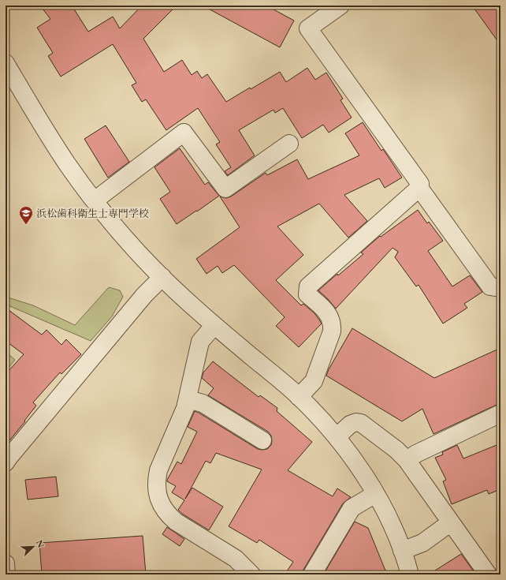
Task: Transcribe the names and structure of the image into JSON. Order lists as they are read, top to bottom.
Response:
{
  "places": {
    "school or university": ["浜松歯科衛生士専門学校"]
  },
  "north": "top right"
}
